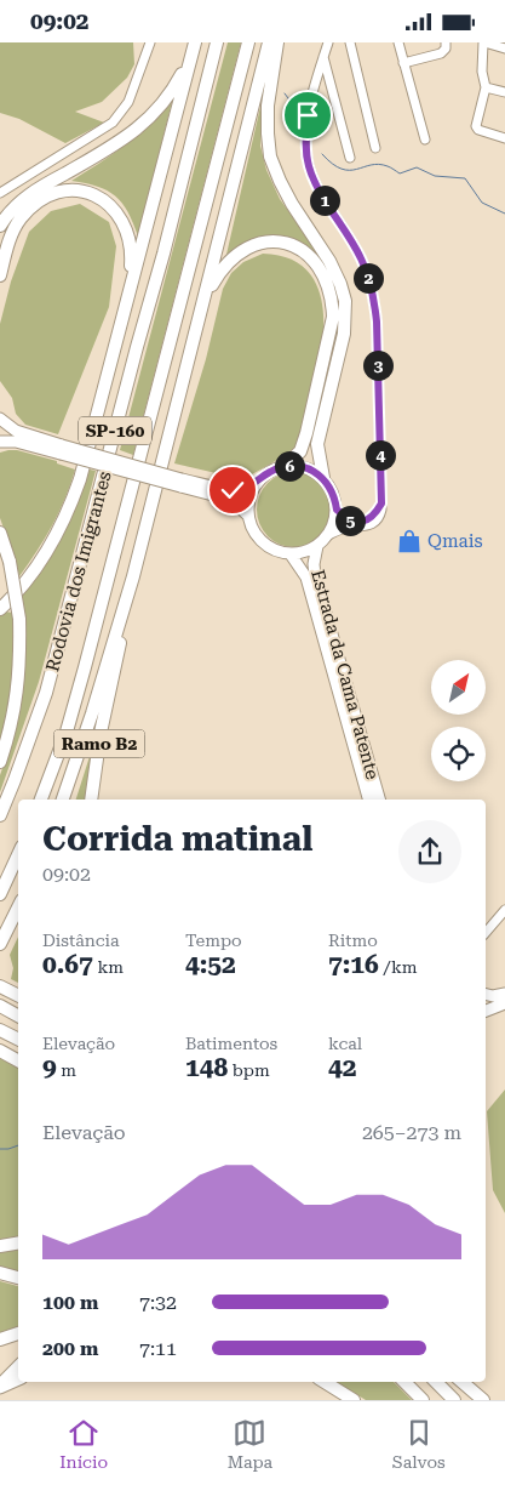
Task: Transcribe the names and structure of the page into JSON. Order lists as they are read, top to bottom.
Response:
{
  "streets": {
    "highway": ["SP-160", "Rodovia dos Imigrantes", "Ramo B2"],
    "main road": ["Estrada da Cama Patente"]
  },
  "places": {
    "shop": ["Qmais"]
  },
  "north": "top right",
  "page": {
    "status": "09:02",
    "pins": [
      "1",
      "2",
      "3",
      "4",
      "6",
      "5"
    ],
    "heading": ["Corrida matinal", "09:02"],
    "stats": [
      ["Distância", "0.67 km"],
      ["Tempo", "4:52"],
      ["Ritmo", "7:16 /km"],
      ["Elevação", "9 m"],
      ["Batimentos", "148 bpm"],
      ["kcal", "42"]
    ],
    "chart": ["Elevação", "265–273 m"],
    "list": [
      {
        "name": "100 m",
        "note": "7:32"
      },
      {
        "name": "200 m",
        "note": "7:11"
      }
    ],
    "tabs": ["Início", "Mapa", "Salvos"]
  }
}
